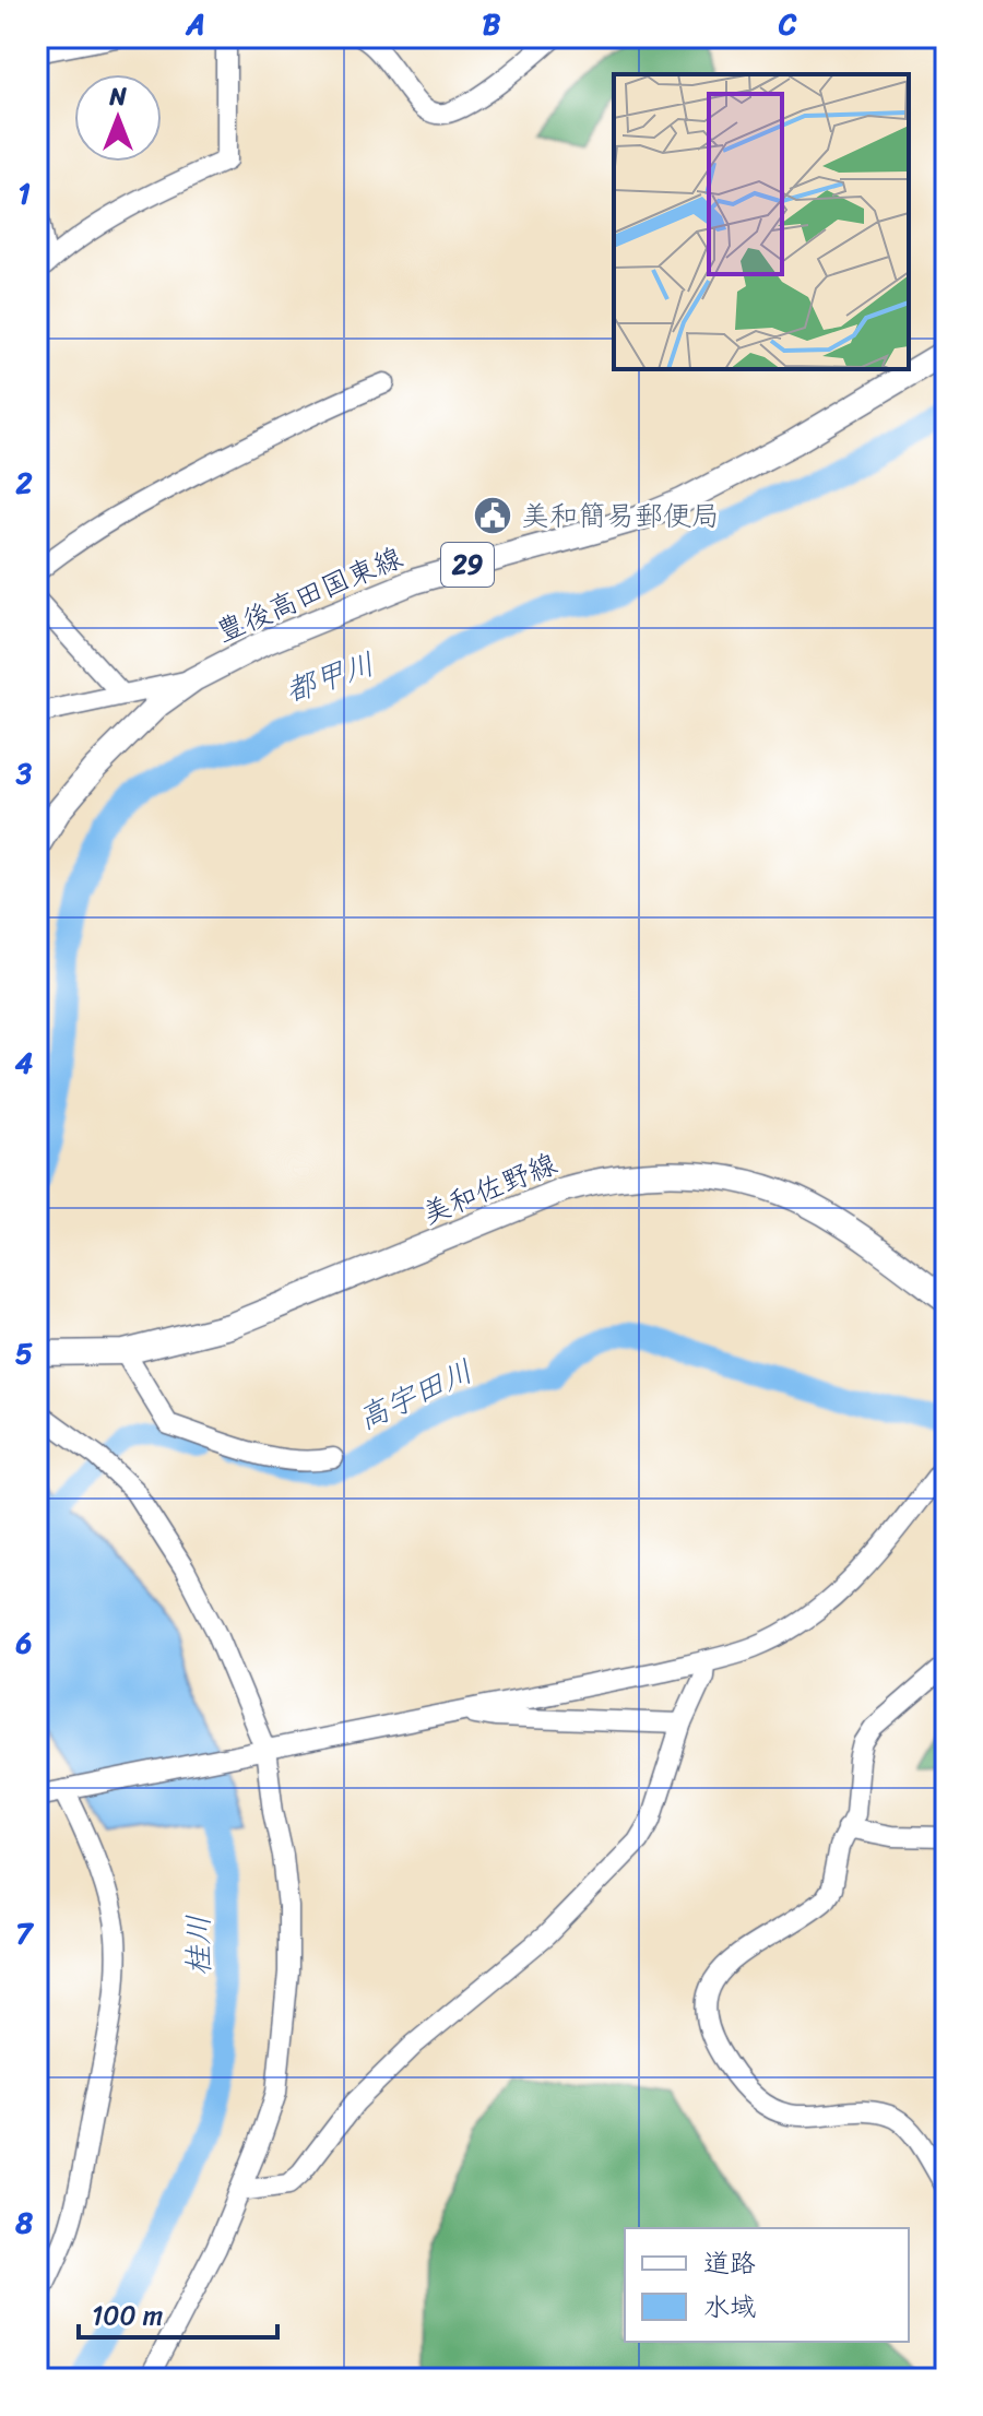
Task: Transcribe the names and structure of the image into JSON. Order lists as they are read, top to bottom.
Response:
{
  "streets": {
    "main road": ["29", "豊後高田国東線", "美和佐野線"]
  },
  "water": ["都甲川", "高宇田川", "桂川"],
  "places": {
    "public building": ["美和簡易郵便局"]
  },
  "legend": ["道路", "水域"],
  "scale_bar": "100 m",
  "north": "top",
  "grid": {
    "columns": ["A", "B", "C"],
    "rows": [
      "1",
      "2",
      "3",
      "4",
      "5",
      "6",
      "7",
      "8"
    ]
  }
}
